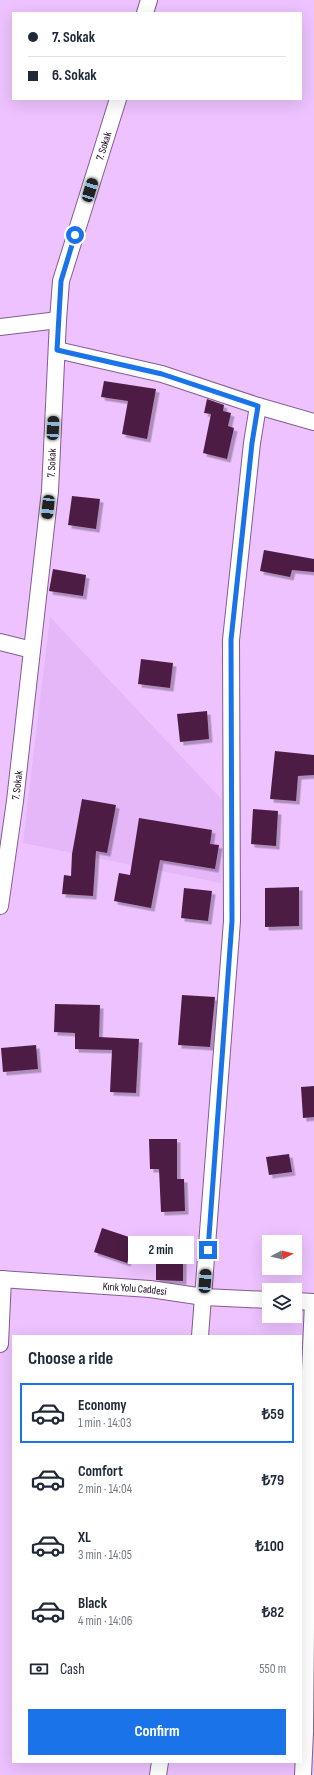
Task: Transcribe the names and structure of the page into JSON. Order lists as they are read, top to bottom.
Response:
{
  "streets": {
    "street": ["7. Sokak", "Kırık Yolu Caddesi"]
  },
  "north": "right",
  "page": {
    "banner": ["7. Sokak", "6. Sokak"],
    "bubble": "2 min",
    "heading": "Choose a ride",
    "list": [
      {
        "name": "Economy",
        "note": "1 min · 14:03",
        "value": "₺59"
      },
      {
        "name": "Comfort",
        "note": "2 min · 14:04",
        "value": "₺79"
      },
      {
        "name": "XL",
        "note": "3 min · 14:05",
        "value": "₺100"
      },
      {
        "name": "Black",
        "note": "4 min · 14:06",
        "value": "₺82"
      }
    ],
    "pay": ["Cash", "550 m"],
    "buttons": "Confirm"
  }
}
